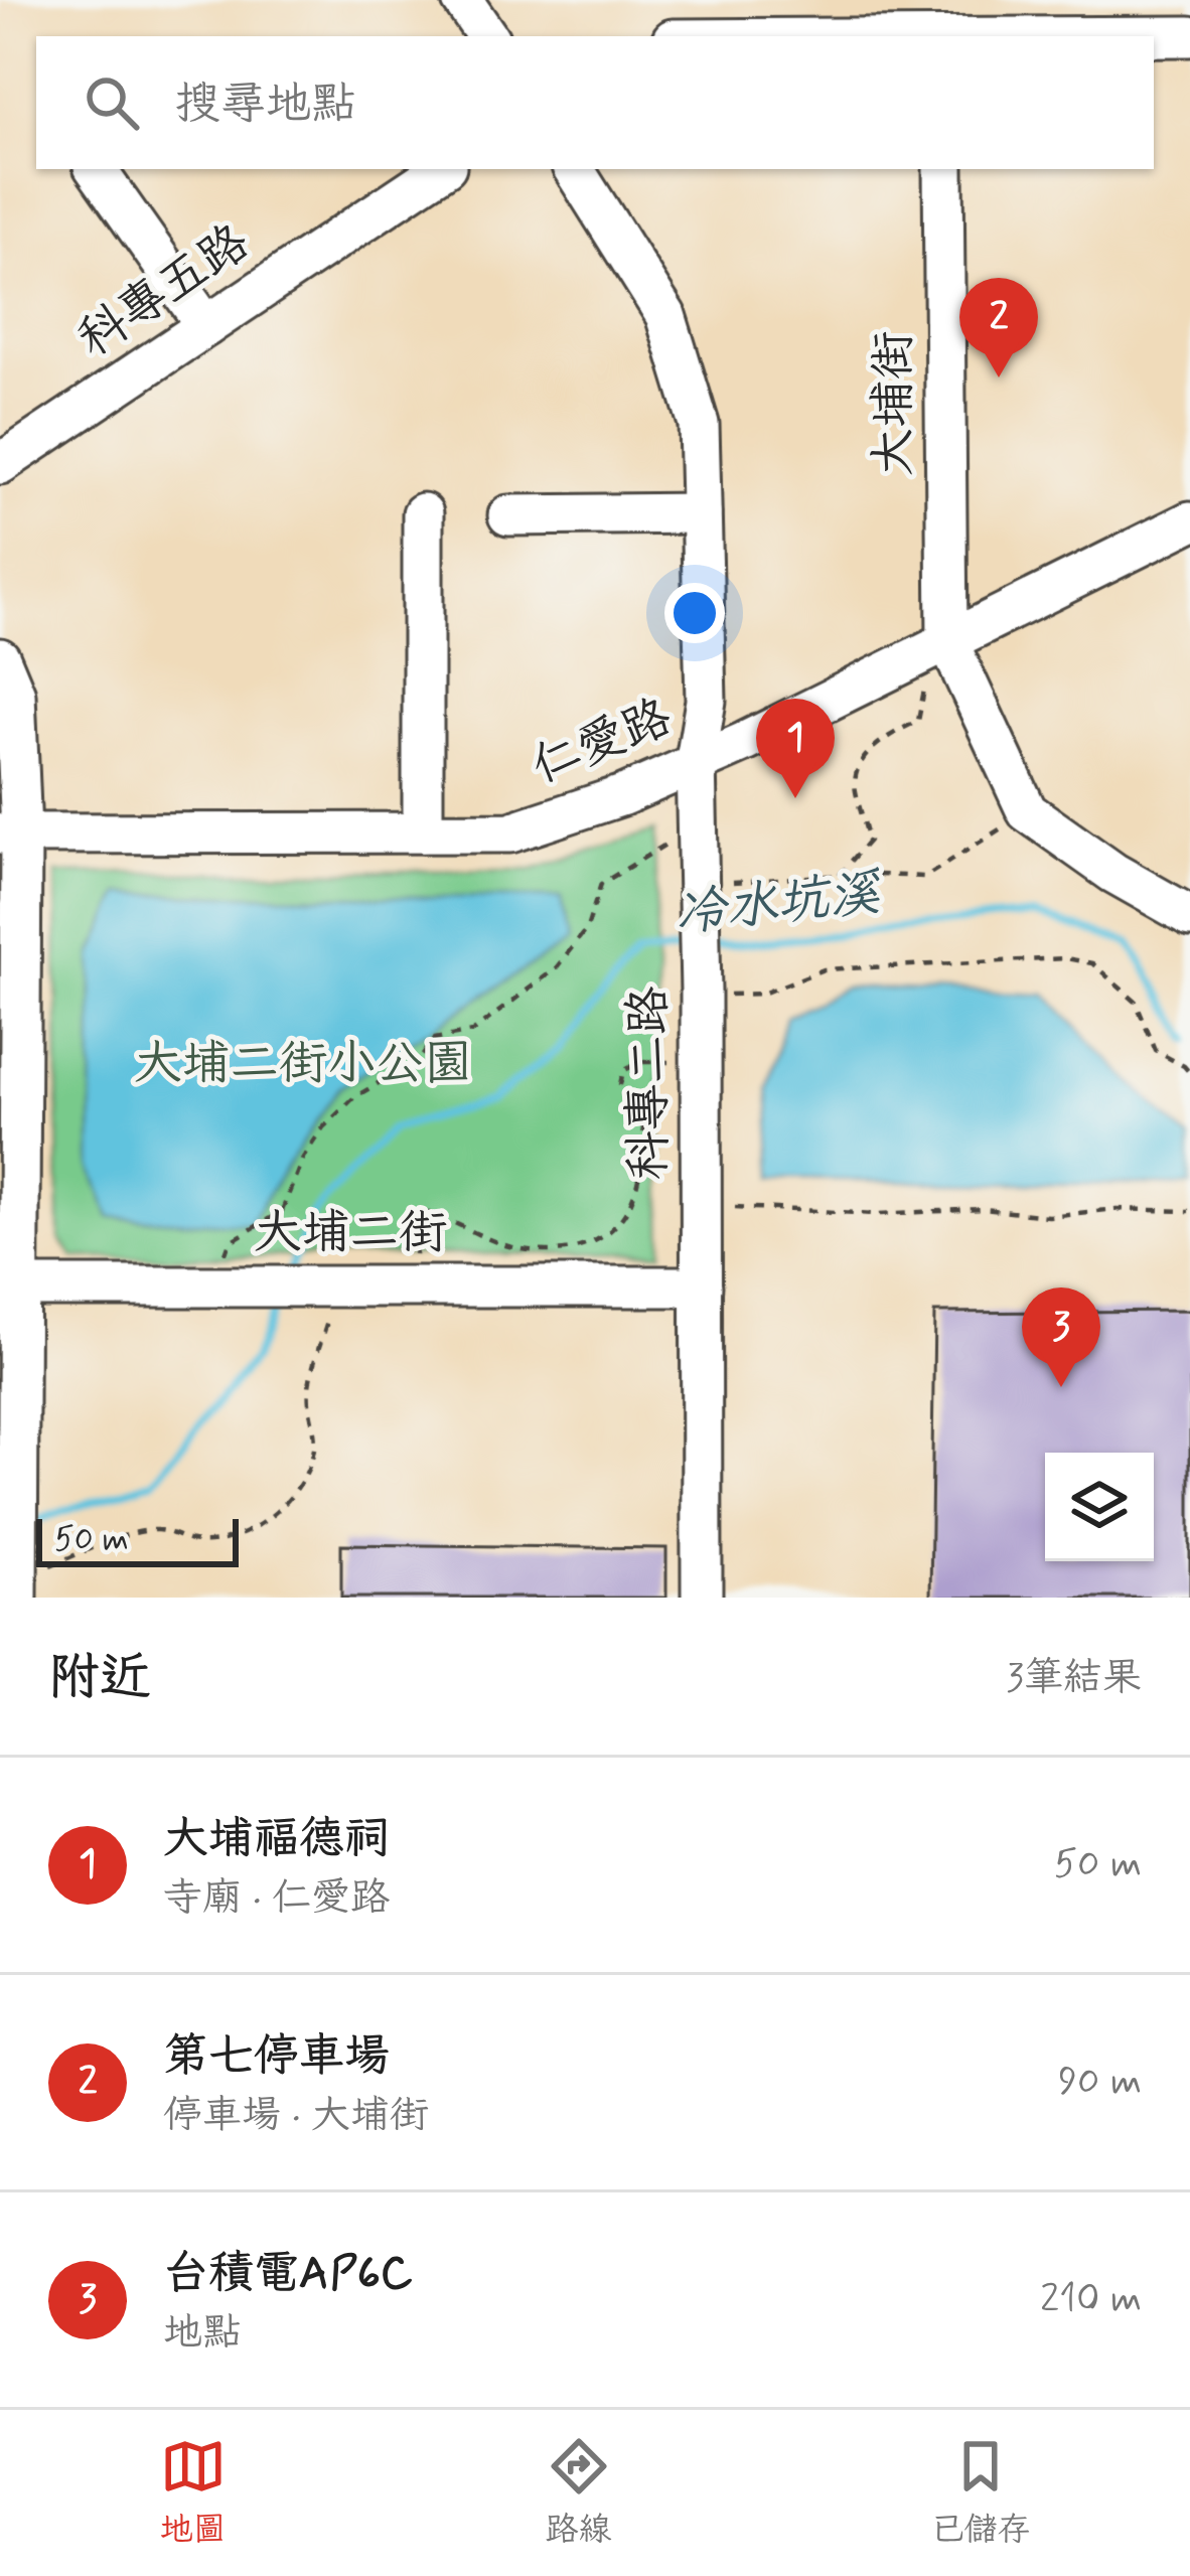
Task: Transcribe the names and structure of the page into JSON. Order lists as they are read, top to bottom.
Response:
{
  "streets": {
    "street": [
      "科專五路",
      "大埔街",
      "仁愛路",
      "科專二路",
      "大埔二街"
    ]
  },
  "crossings": [
    ["大埔街", "仁愛路"],
    ["仁愛路", "科專二路"],
    ["科專二路", "大埔二街"]
  ],
  "water": ["冷水坑溪"],
  "parks": ["大埔二街小公園"],
  "scale_bar": "50 m",
  "page": {
    "search": "搜尋地點",
    "pins": ["2", "1", "3"],
    "scale": "50 m",
    "heading": ["附近", "3筆結果"],
    "list": [
      {
        "mark": "1",
        "name": "大埔福德祠",
        "note": "寺廟 · 仁愛路",
        "value": "50 m"
      },
      {
        "mark": "2",
        "name": "第七停車場",
        "note": "停車場 · 大埔街",
        "value": "90 m"
      },
      {
        "mark": "3",
        "name": "台積電AP6C",
        "note": "地點",
        "value": "210 m"
      }
    ],
    "nav": ["地圖", "路線", "已儲存"]
  }
}
